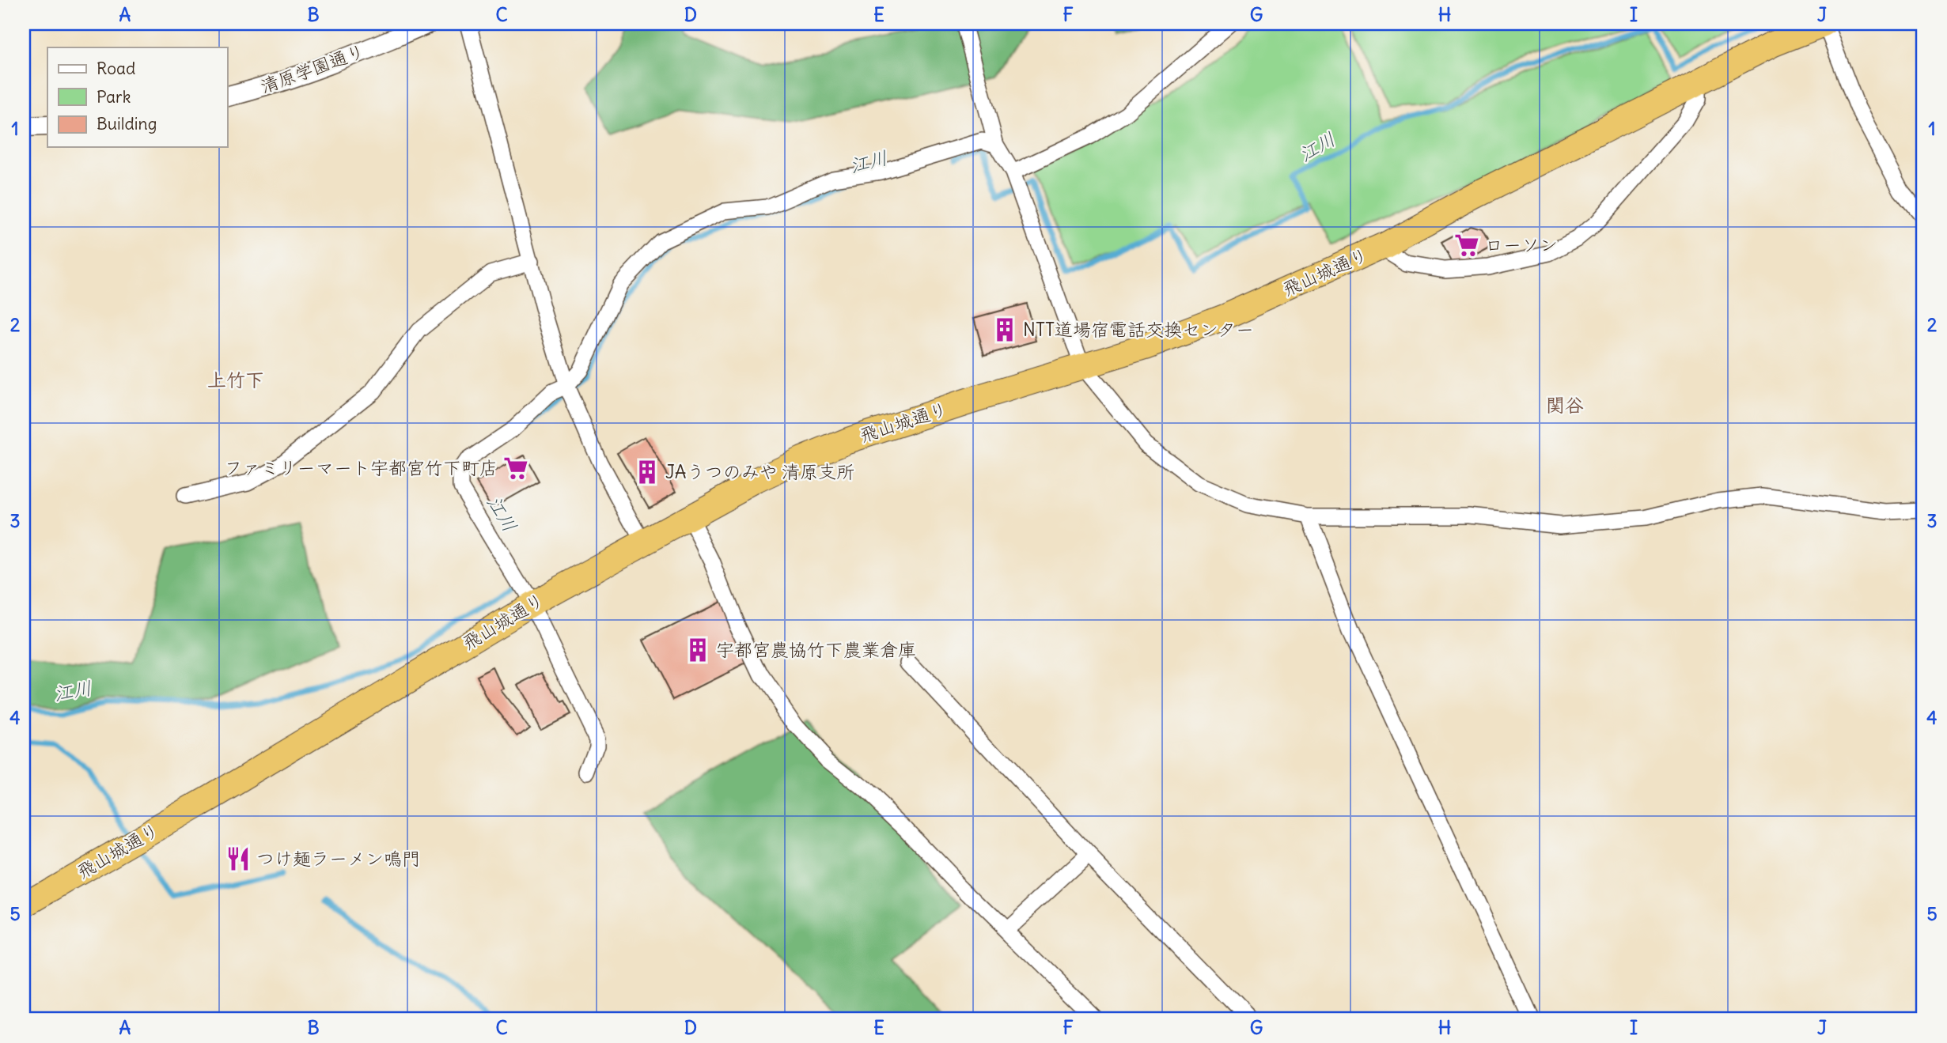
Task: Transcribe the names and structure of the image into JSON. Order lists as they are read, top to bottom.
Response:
{
  "streets": {
    "highway": ["飛山城通り"],
    "street": ["清原学園通り"]
  },
  "districts": ["上竹下", "関谷"],
  "water": ["江川"],
  "places": {
    "supermarket": ["ローソン", "ファミリーマート宇都宮竹下町店"],
    "building": ["NTT道場宿電話交換センター", "JAうつのみや 清原支所", "宇都宮農協竹下農業倉庫"],
    "restaurant": ["つけ麺ラーメン鳴門"]
  },
  "legend": ["Road", "Park", "Building"],
  "grid": {
    "columns": [
      "A",
      "B",
      "C",
      "D",
      "E",
      "F",
      "G",
      "H",
      "I",
      "J"
    ],
    "rows": [
      "1",
      "2",
      "3",
      "4",
      "5"
    ]
  }
}
